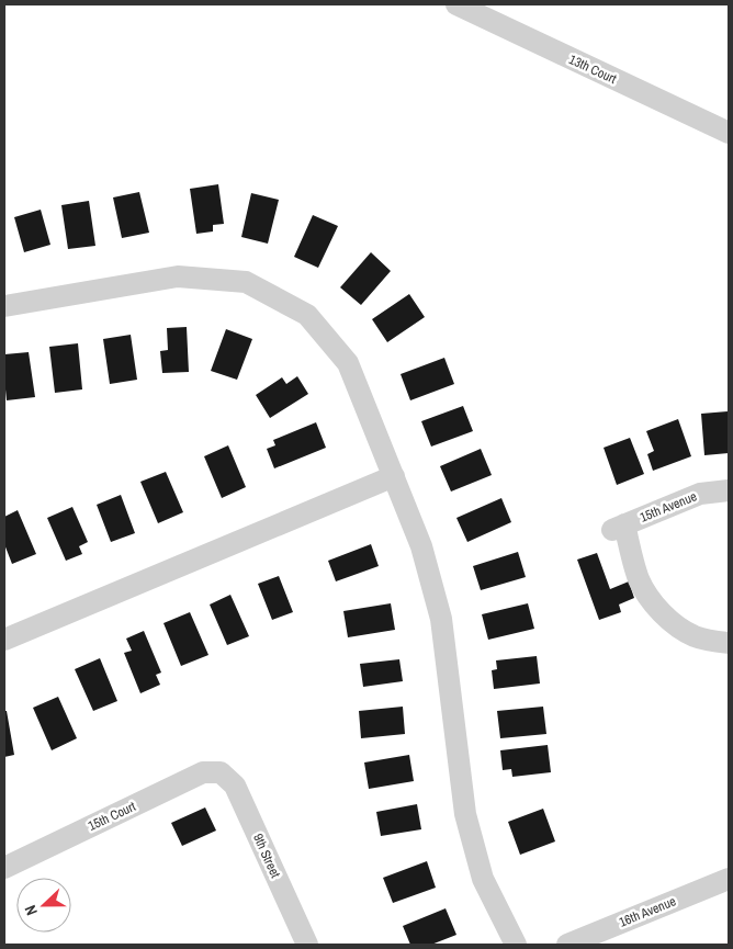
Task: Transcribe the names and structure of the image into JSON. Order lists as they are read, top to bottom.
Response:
{
  "streets": {
    "street": [
      "13th Court",
      "15th Avenue",
      "15th Court",
      "9th Street",
      "16th Avenue"
    ]
  },
  "crossings": [
    ["15th Court", "9th Street"]
  ],
  "north": "left"
}
